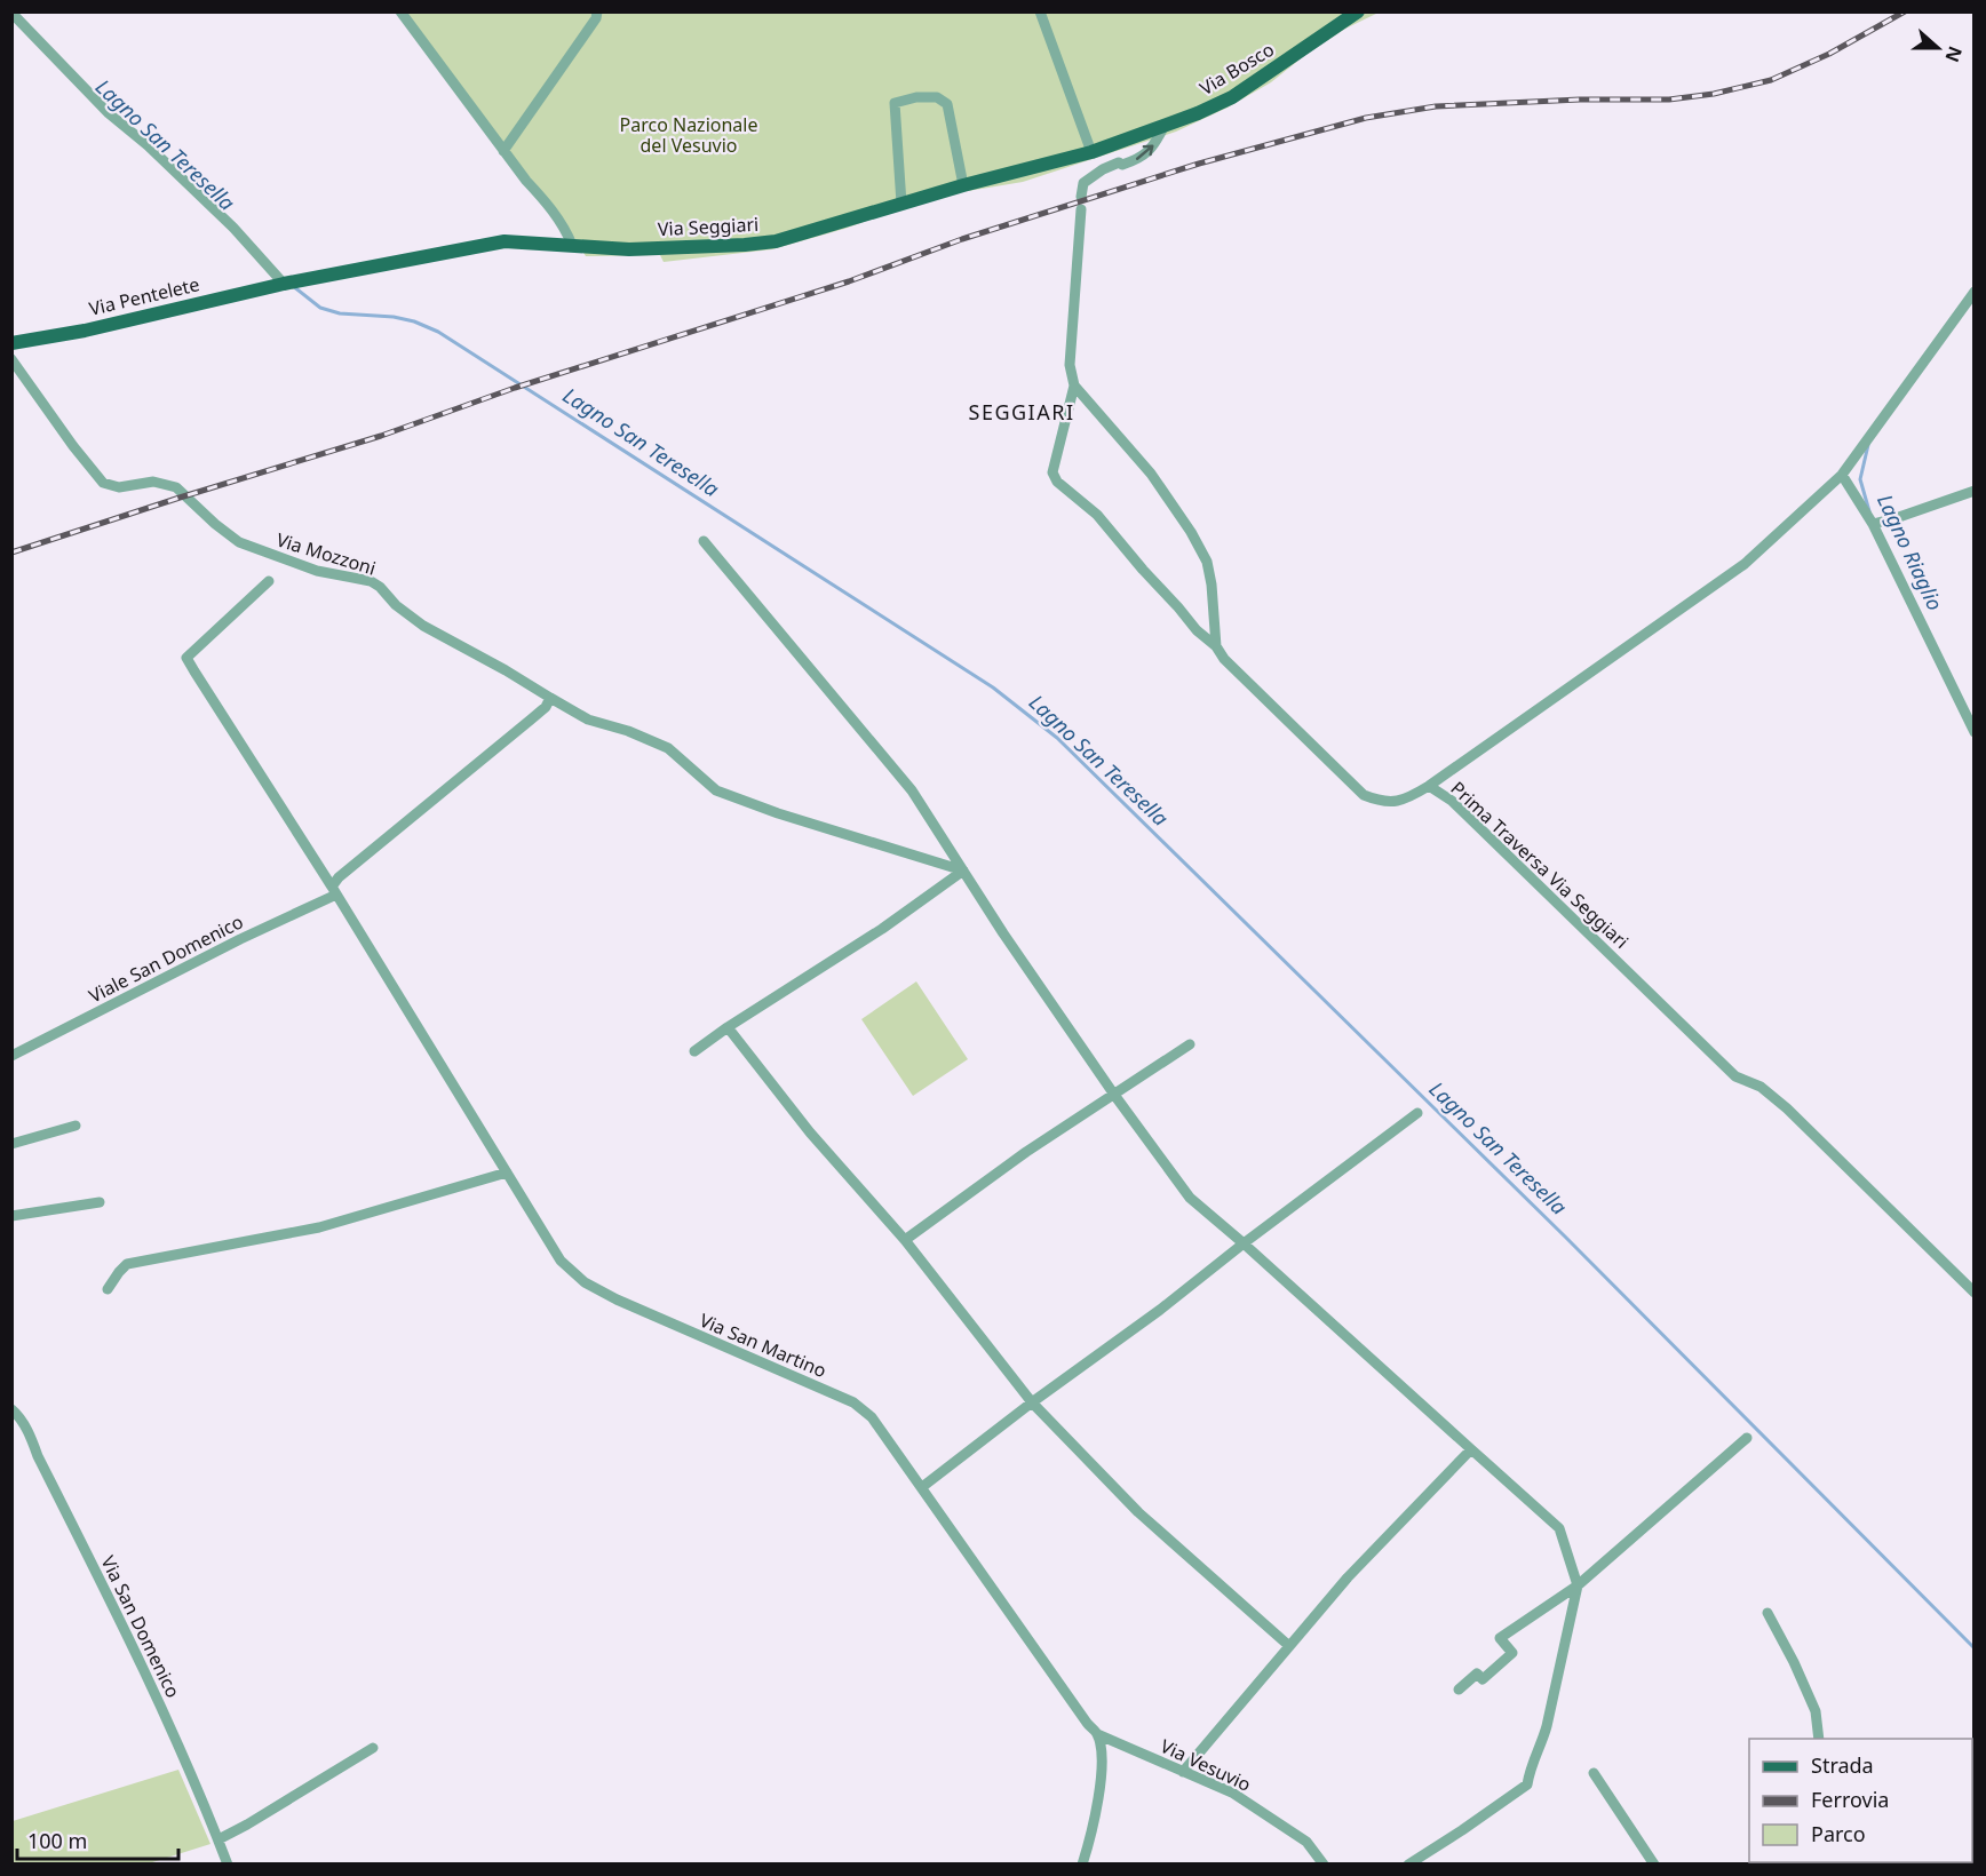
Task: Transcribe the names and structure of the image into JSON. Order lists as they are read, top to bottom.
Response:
{
  "streets": {
    "main road": ["Via Bosco", "Via Seggiari", "Via Pentelete"],
    "street": [
      "Via Mozzoni",
      "Prima Traversa Via Seggiari",
      "Viale San Domenico",
      "Via San Martino",
      "Via San Domenico",
      "Via Vesuvio"
    ]
  },
  "crossings": [
    ["Via Bosco", "Via Seggiari"],
    ["Via Seggiari", "Via Pentelete"],
    ["Viale San Domenico", "Via San Martino"],
    ["Via San Martino", "Via Vesuvio"]
  ],
  "districts": ["SEGGIARI"],
  "water": ["Lagno San Teresella", "Lagno Riaglio"],
  "parks": ["Parco Nazionale del Vesuvio"],
  "legend": ["Strada", "Ferrovia", "Parco"],
  "scale_bar": "100 m",
  "north": "right"
}
